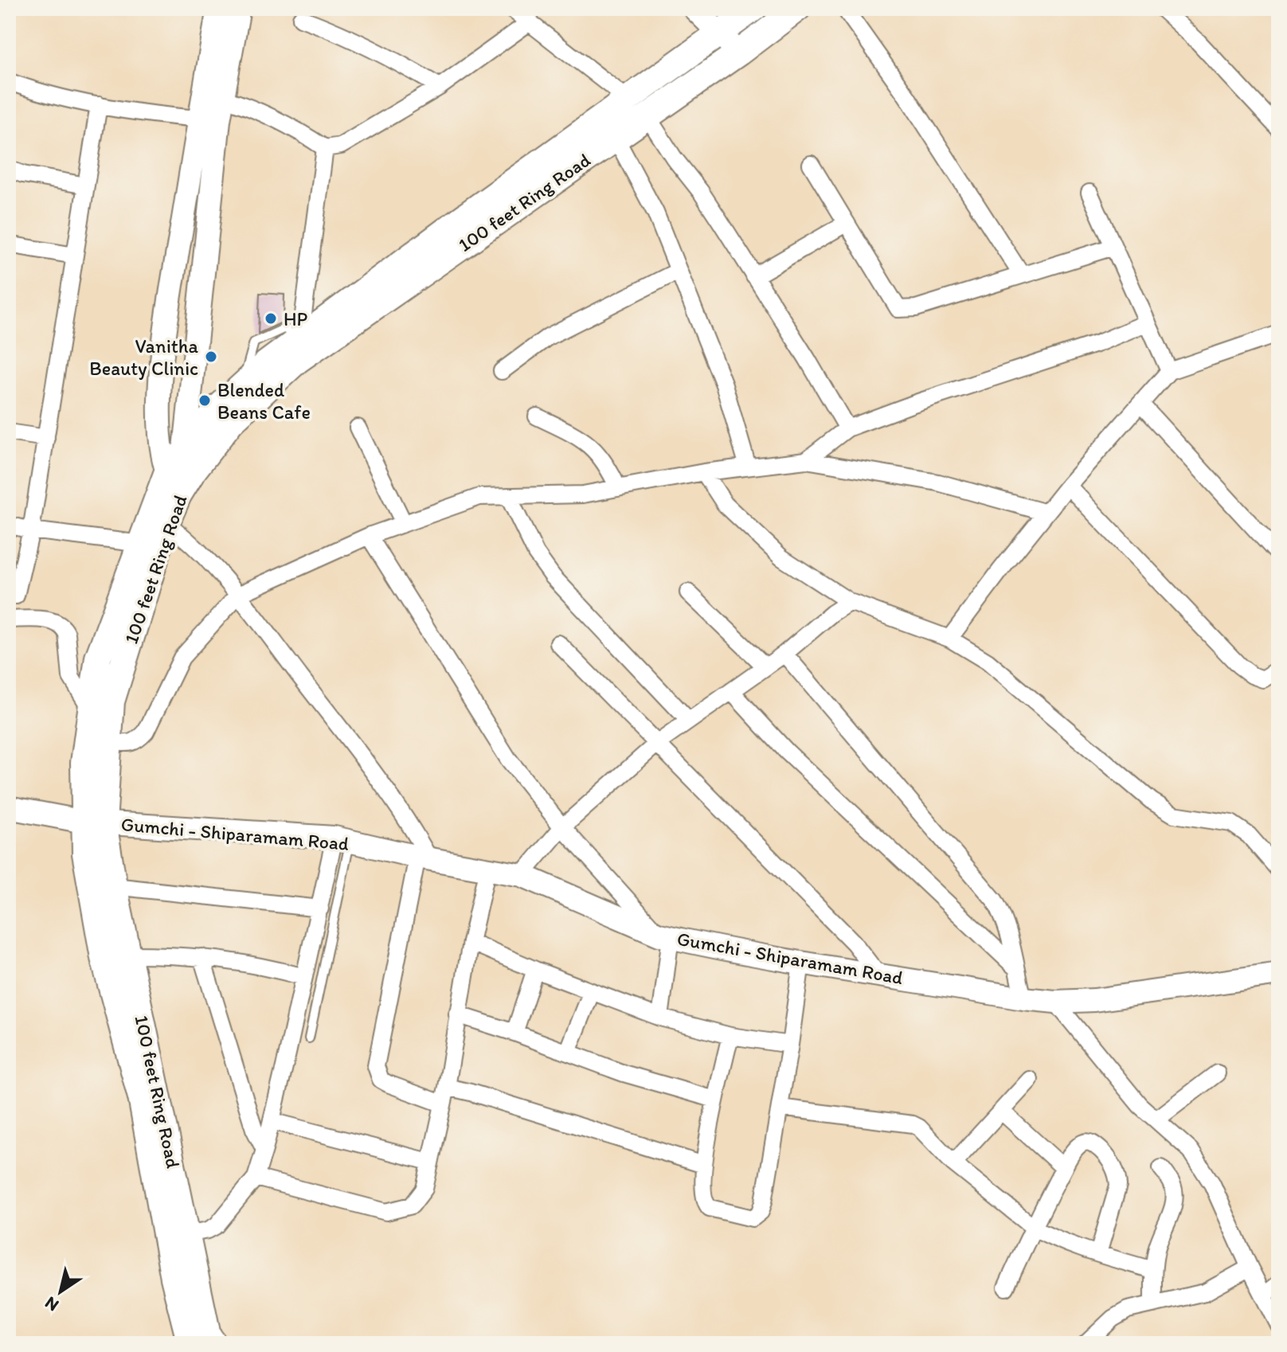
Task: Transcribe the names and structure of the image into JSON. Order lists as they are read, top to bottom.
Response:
{
  "streets": {
    "main road": ["100 feet Ring Road"],
    "street": ["Gumchi - Shiparamam Road"]
  },
  "crossings": [
    ["100 feet Ring Road", "Gumchi - Shiparamam Road"]
  ],
  "places": ["HP", "Vanitha Beauty Clinic", "Blended Beans Cafe"],
  "north": "bottom left"
}
